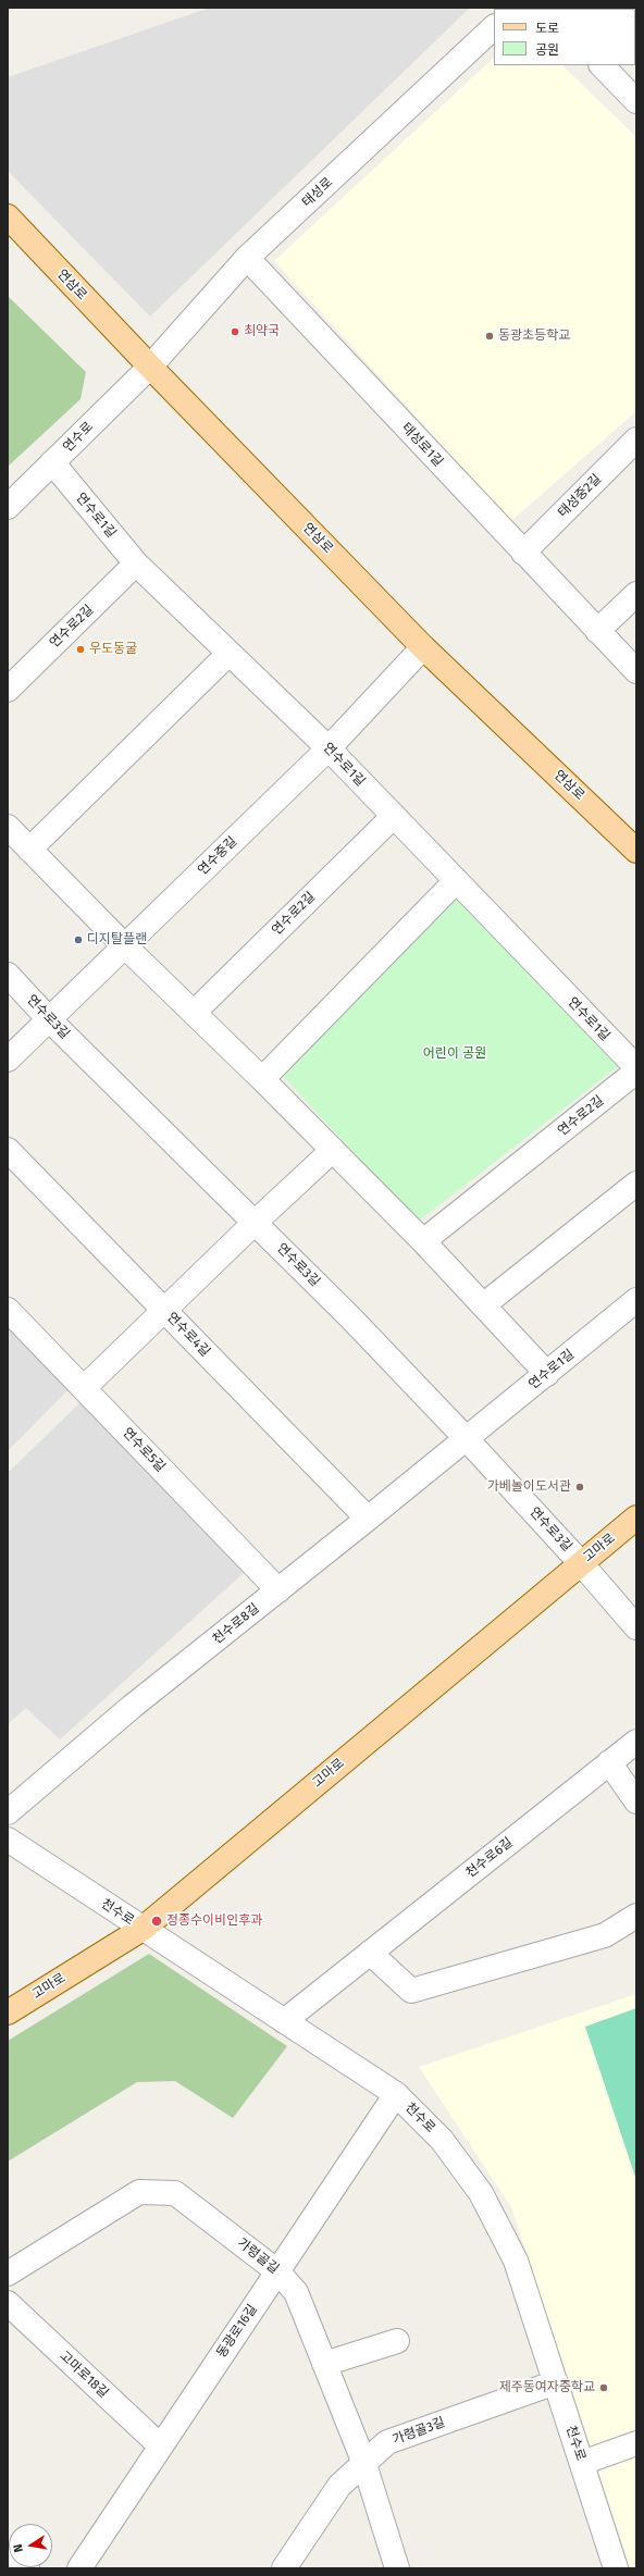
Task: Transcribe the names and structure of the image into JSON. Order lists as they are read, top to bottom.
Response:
{
  "streets": {
    "main road": ["연삼로", "고마로"],
    "street": [
      "태성로",
      "연수로",
      "태성로1길",
      "태성중2길",
      "연수로1길",
      "연수로2길",
      "연수중길",
      "연수로3길",
      "연수로4길",
      "연수로5길",
      "천수로8길",
      "천수로6길",
      "천수로",
      "가령골길",
      "동광로16길",
      "고마로18길",
      "가령골3길"
    ]
  },
  "crossings": [
    ["태성로", "연삼로"],
    ["태성로", "연수로"],
    ["태성로", "태성로1길"],
    ["연삼로", "연수로"],
    ["연삼로", "연수중길"],
    ["연수로", "연수로1길"],
    ["태성로1길", "태성중2길"],
    ["연수로1길", "연수로2길"],
    ["연수로1길", "연수중길"],
    ["연수로1길", "연수로3길"],
    ["연수로1길", "천수로8길"],
    ["연수중길", "연수로3길"],
    ["연수로3길", "고마로"],
    ["연수로3길", "천수로8길"],
    ["연수로4길", "천수로8길"],
    ["연수로5길", "천수로8길"],
    ["고마로", "천수로"],
    ["천수로6길", "천수로"],
    ["천수로", "동광로16길"],
    ["천수로", "가령골3길"],
    ["가령골길", "동광로16길"],
    ["가령골길", "가령골3길"],
    ["동광로16길", "고마로18길"]
  ],
  "parks": ["어린이 공원"],
  "places": [
    "최약국",
    "동광초등학교",
    "우도동굴",
    "디지탈플랜",
    "가베놀이도서관",
    "정종수이비인후과",
    "제주동여자중학교"
  ],
  "legend": ["도로", "공원"],
  "north": "left"
}
